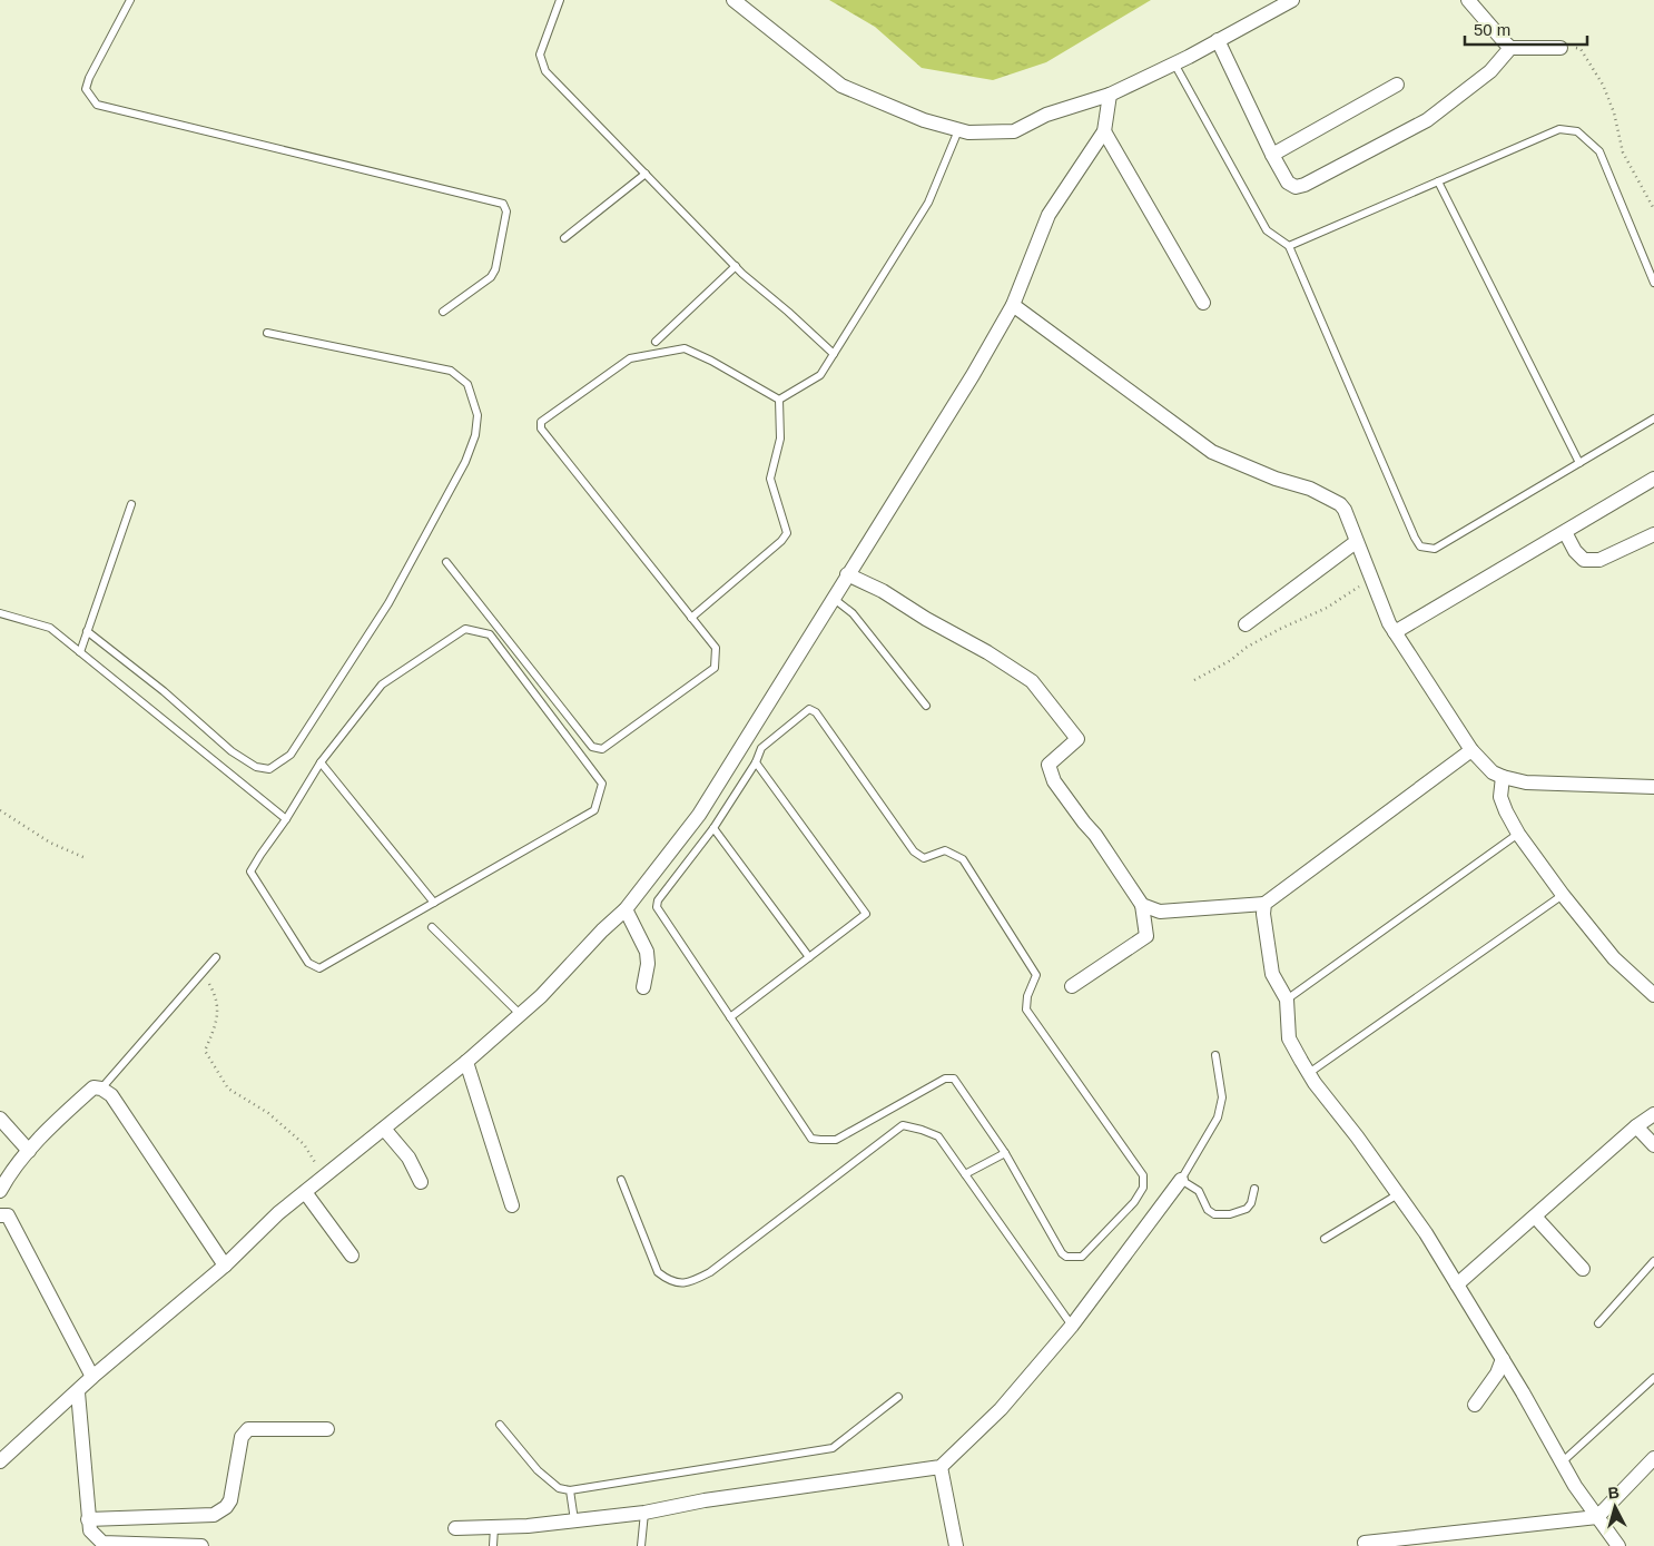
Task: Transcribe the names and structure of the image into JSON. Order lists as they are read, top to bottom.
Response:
{
  "scale_bar": "50 m",
  "north": "top"
}
